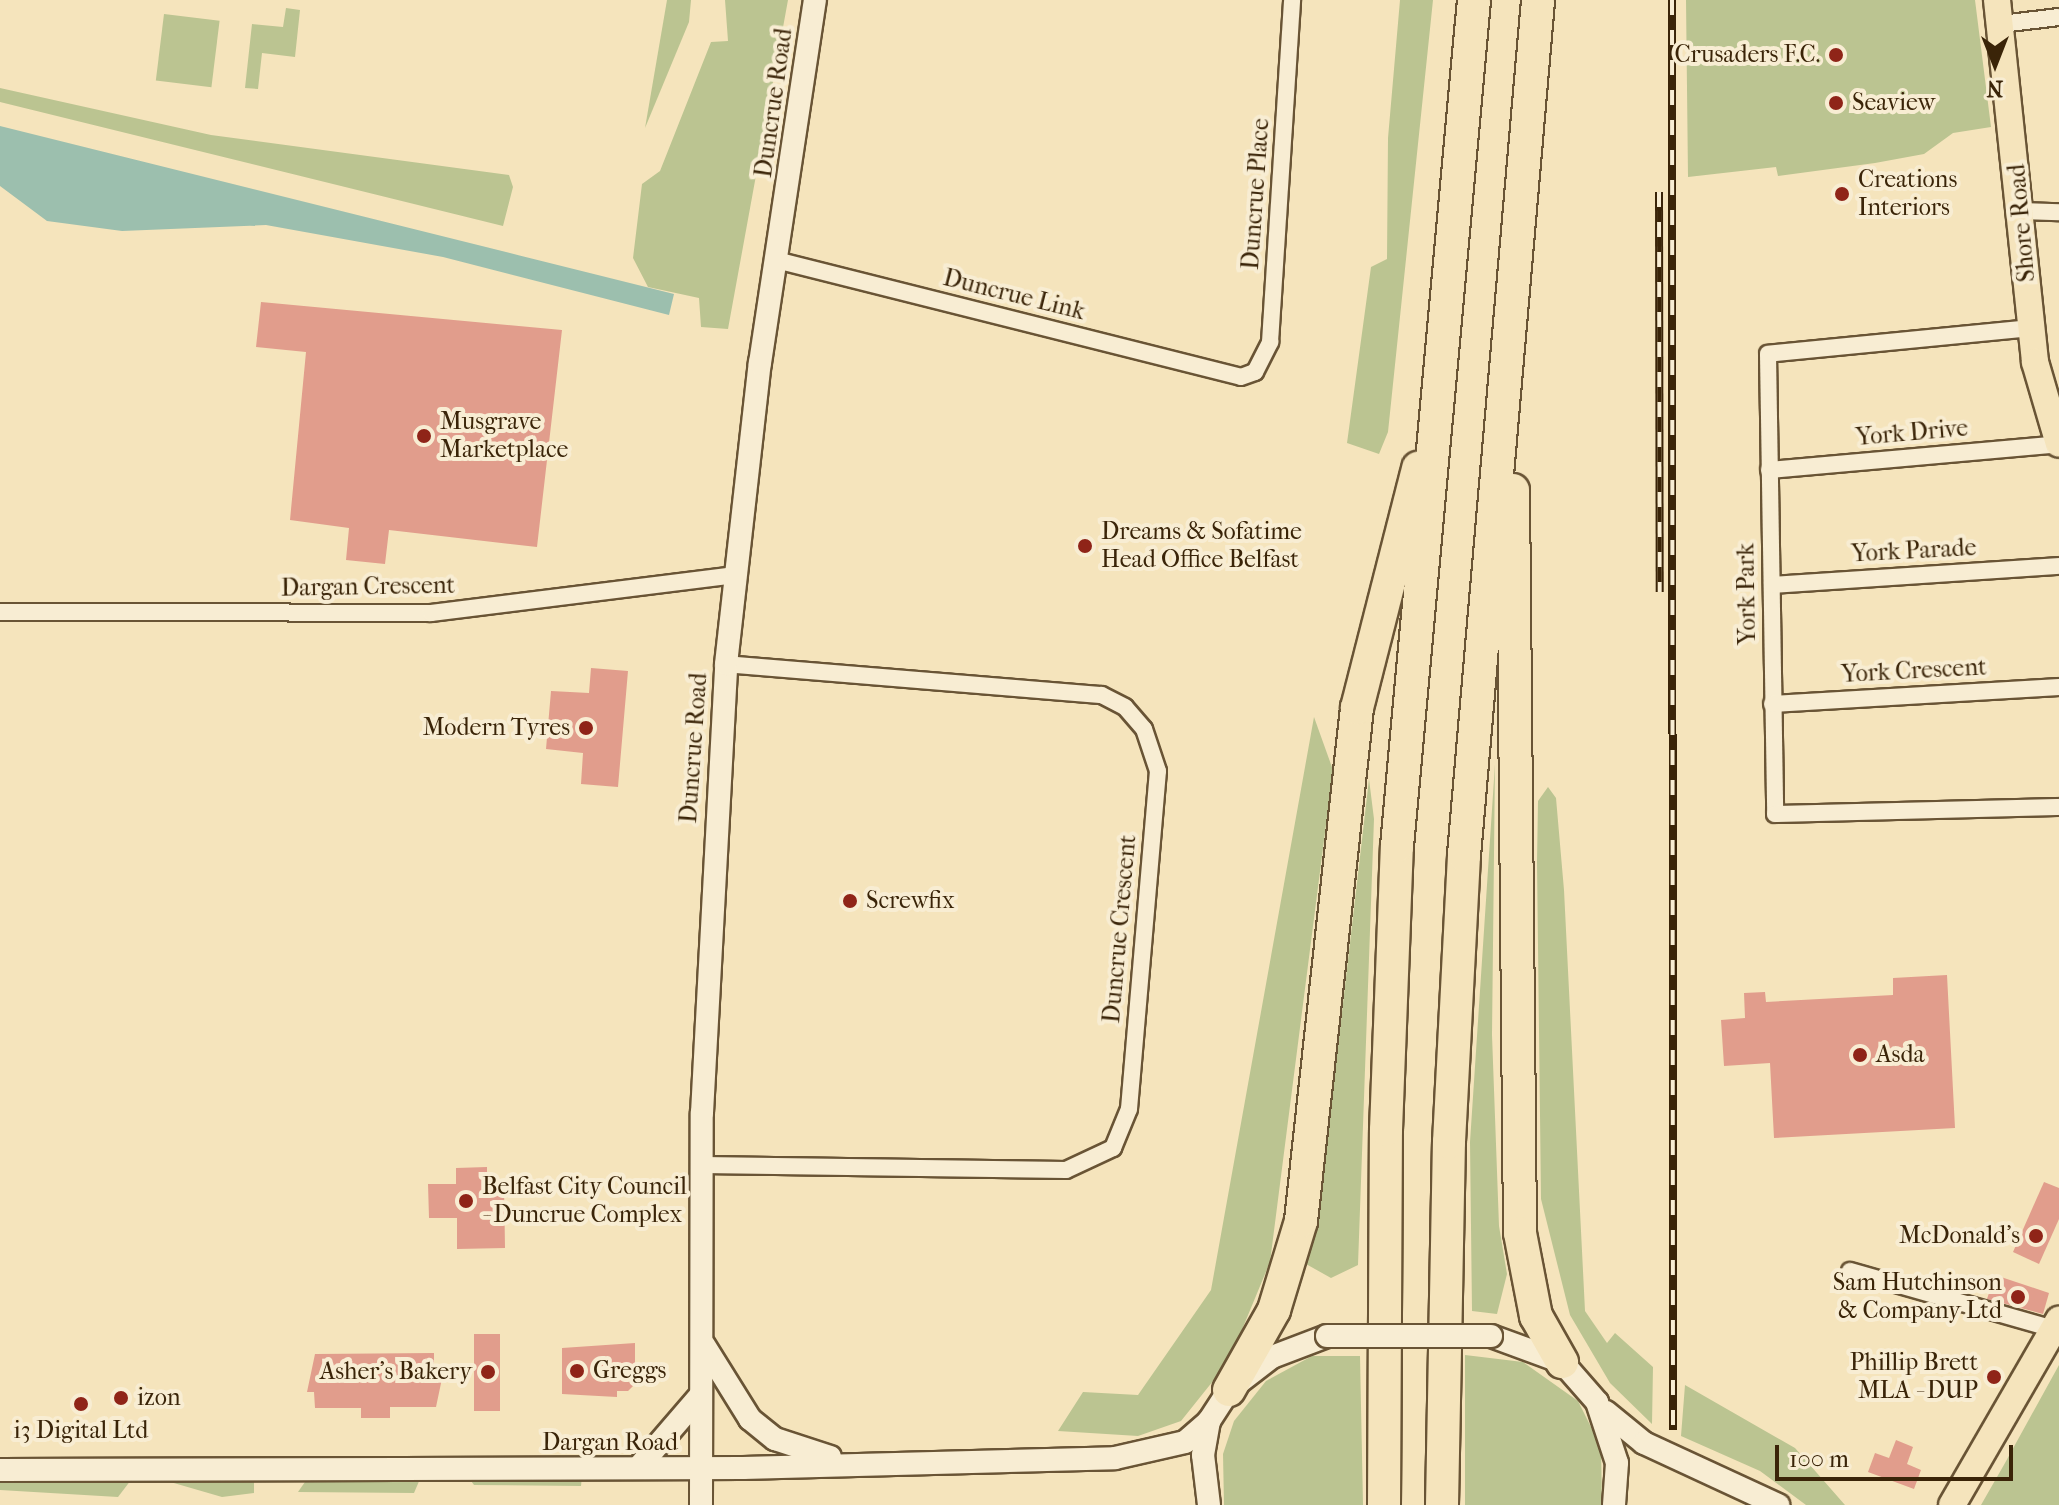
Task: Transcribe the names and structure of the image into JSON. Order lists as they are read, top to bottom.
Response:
{
  "streets": {
    "main road": ["Shore Road"],
    "street": [
      "Duncrue Road",
      "Duncrue Place",
      "Duncrue Link",
      "York Drive",
      "York Parade",
      "Dargan Crescent",
      "York Park",
      "York Crescent",
      "Duncrue Crescent",
      "Dargan Road"
    ]
  },
  "crossings": [
    ["Duncrue Road", "Duncrue Link"],
    ["Duncrue Road", "Dargan Crescent"],
    ["Duncrue Road", "Duncrue Crescent"],
    ["Duncrue Road", "Dargan Road"],
    ["Duncrue Place", "Duncrue Link"],
    ["Shore Road", "York Drive"],
    ["Shore Road", "York Park"],
    ["York Drive", "York Park"],
    ["York Parade", "York Park"],
    ["York Park", "York Crescent"]
  ],
  "places": [
    "Crusaders F.C.",
    "Seaview",
    "Creations Interiors",
    "Musgrave Marketplace",
    "Dreams & Sofatime Head Office Belfast",
    "Modern Tyres",
    "Screwfix",
    "Asda",
    "Belfast City Council - Duncrue Complex",
    "McDonald's",
    "Sam Hutchinson & Company Ltd",
    "Greggs",
    "Asher's Bakery",
    "Phillip Brett MLA - DUP",
    "izon",
    "i3 Digital Ltd"
  ],
  "scale_bar": "100 m",
  "north": "bottom"
}
